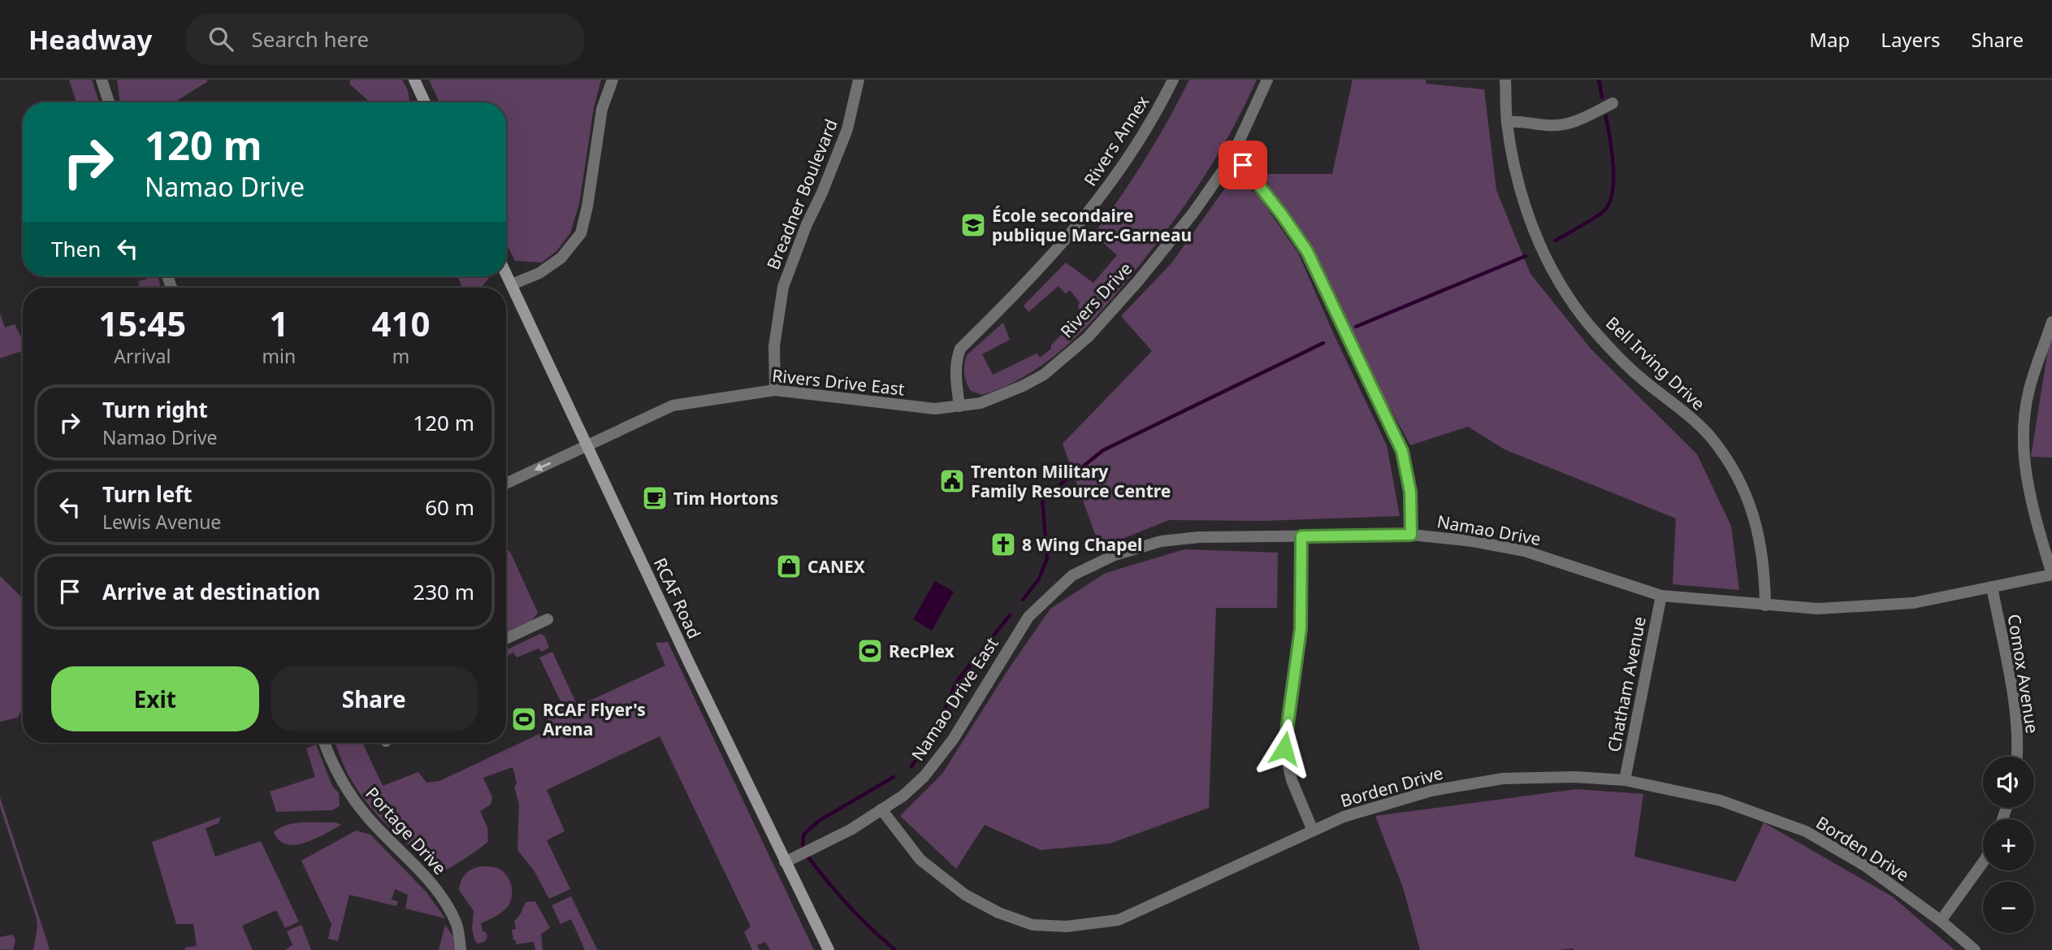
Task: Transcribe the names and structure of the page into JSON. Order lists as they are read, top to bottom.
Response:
{
  "streets": {
    "main road": ["RCAF Road"],
    "street": [
      "Rivers Annex",
      "Breadner Boulevard",
      "Rivers Drive",
      "Bell Irving Drive",
      "Rivers Drive East",
      "Namao Drive",
      "Comox Avenue",
      "Chatham Avenue",
      "Namao Drive East",
      "Borden Drive",
      "Portage Drive"
    ]
  },
  "crossings": [
    ["Rivers Annex", "Rivers Drive"],
    ["Rivers Annex", "Rivers Drive East"],
    ["Breadner Boulevard", "Rivers Drive East"],
    ["Rivers Drive", "Rivers Drive East"],
    ["Bell Irving Drive", "Namao Drive"],
    ["Rivers Drive East", "RCAF Road"],
    ["Namao Drive", "Comox Avenue"],
    ["Namao Drive", "Chatham Avenue"],
    ["Namao Drive", "Namao Drive East"],
    ["RCAF Road", "Namao Drive East"],
    ["Chatham Avenue", "Borden Drive"],
    ["Namao Drive East", "Borden Drive"]
  ],
  "places": {
    "school or university": ["École secondaire publique Marc-Garneau"],
    "public building": ["Trenton Military Family Resource Centre"],
    "cafe": ["Tim Hortons"],
    "church": ["8 Wing Chapel"],
    "shop": ["CANEX"],
    "sports": ["RecPlex", "RCAF Flyer's Arena"]
  },
  "page": {
    "header": "Headway",
    "search": "Search here",
    "nav": ["Map", "Layers", "Share"],
    "turn": ["120 m", "Namao Drive"],
    "then": "Then",
    "eta": [
      "15:45",
      "Arrival",
      "1",
      "min",
      "410",
      "m"
    ],
    "list": [
      {
        "name": "Turn right",
        "note": "Namao Drive",
        "value": "120 m"
      },
      {
        "name": "Turn left",
        "note": "Lewis Avenue",
        "value": "60 m"
      },
      {
        "name": "Arrive at destination",
        "value": "230 m"
      }
    ],
    "buttons": ["Exit", "Share"],
    "map_buttons": ["+", "−"]
  }
}
